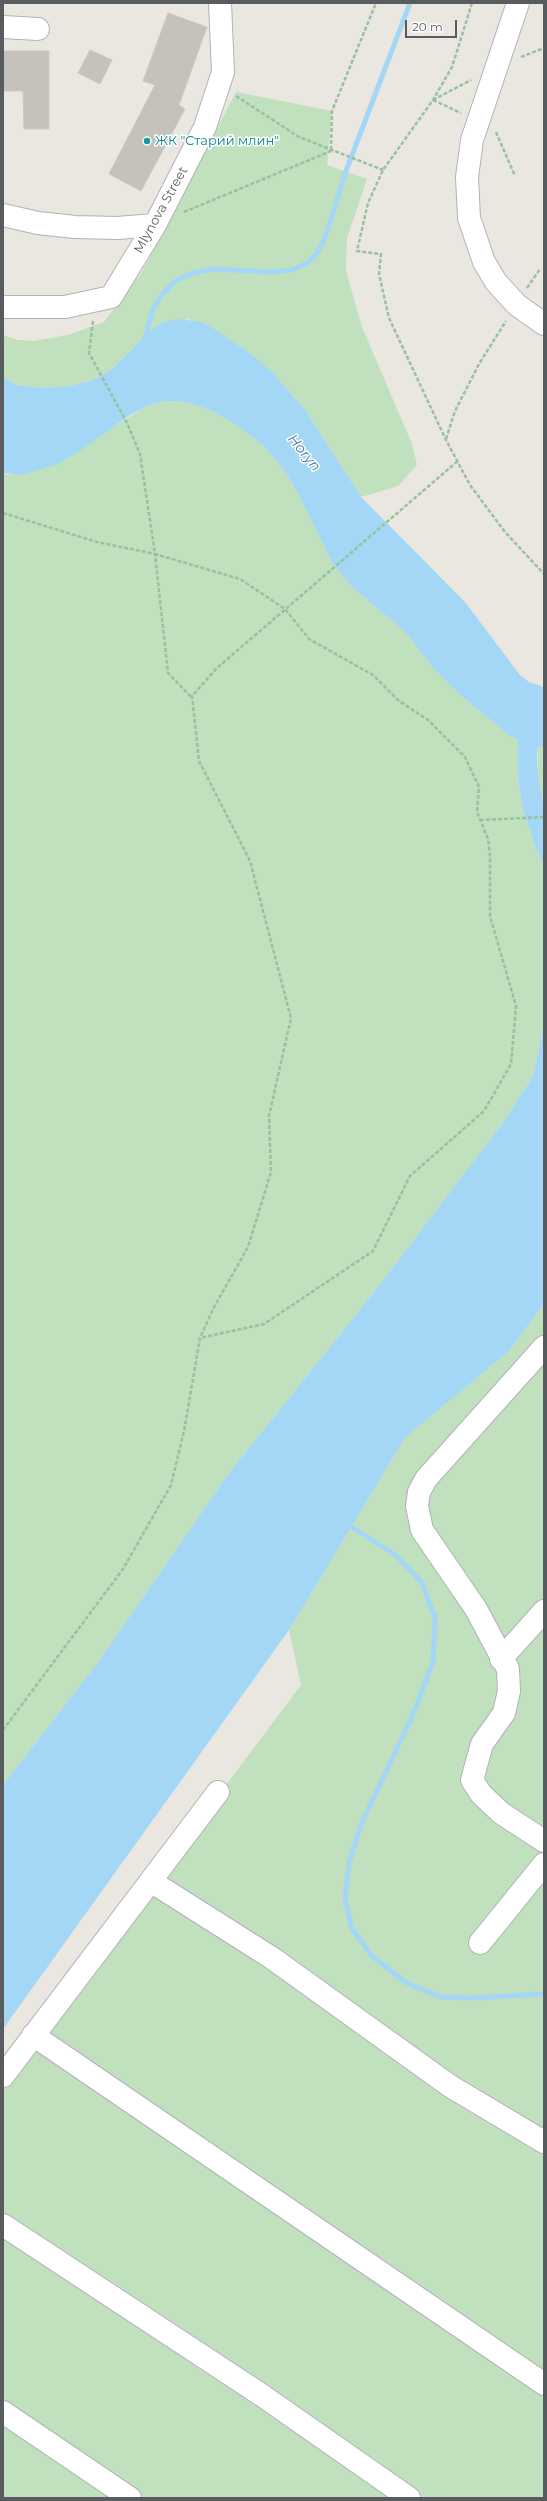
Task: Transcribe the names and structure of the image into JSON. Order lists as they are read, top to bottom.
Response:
{
  "streets": {
    "street": ["Mlynova Street"]
  },
  "water": ["Horyn"],
  "places": ["ЖК \"Старий млин\""],
  "scale_bar": "20 m"
}
